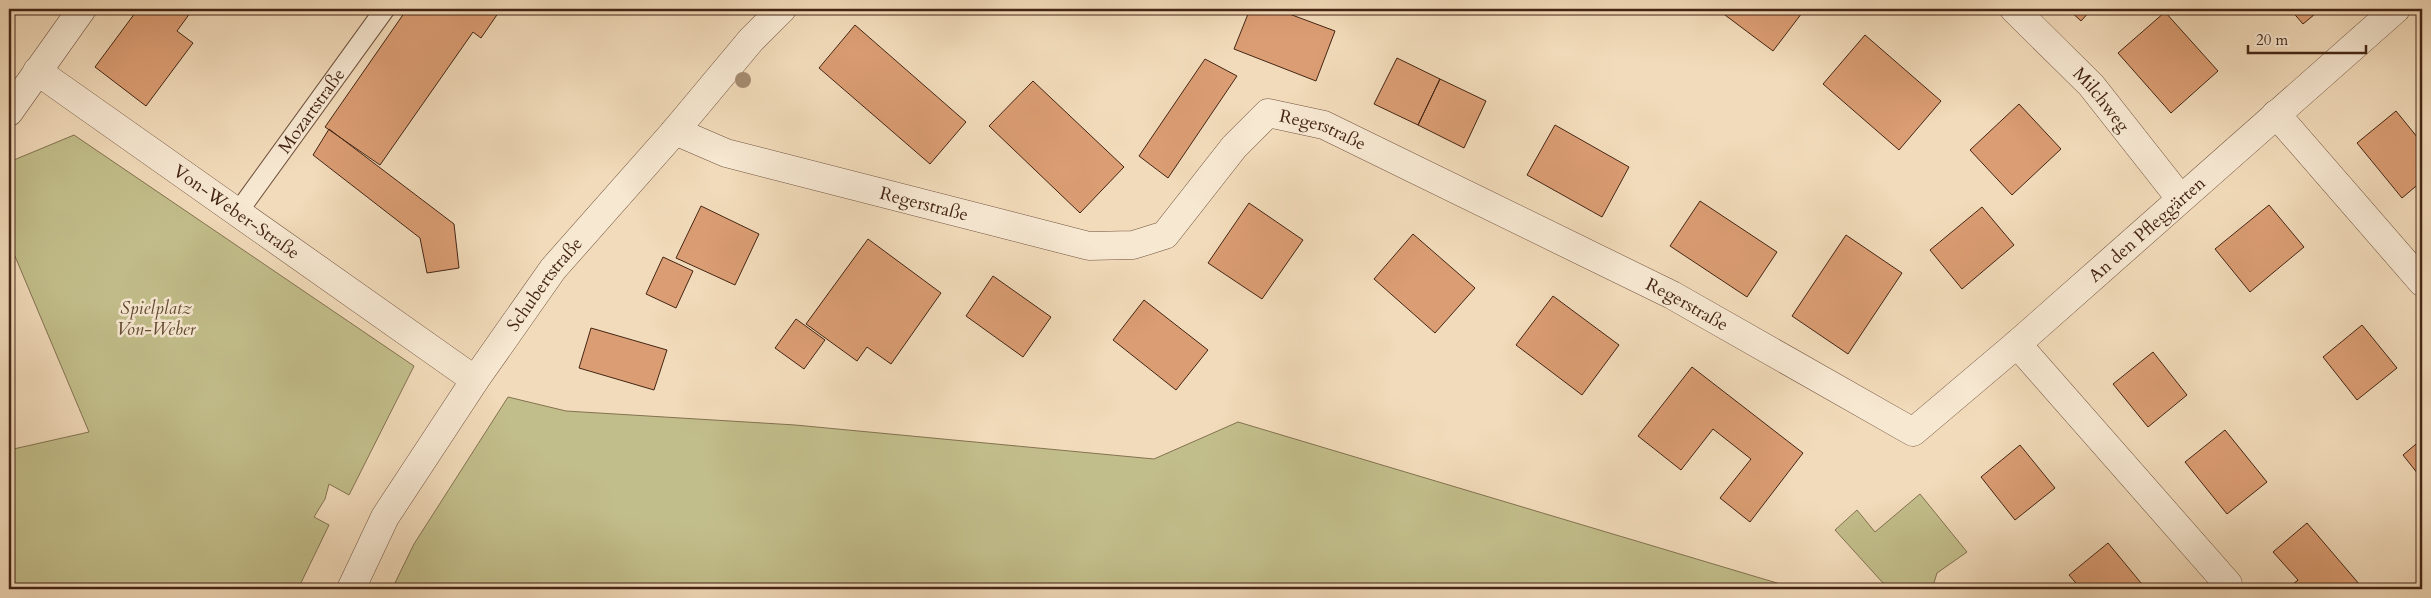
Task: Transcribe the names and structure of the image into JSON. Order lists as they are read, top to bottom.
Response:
{
  "streets": {
    "street": [
      "Milchweg",
      "Regerstraße",
      "Von-Weber-Straße",
      "An den Pfleggärten",
      "Schubertstraße"
    ],
    "lane": ["Mozartstraße"]
  },
  "crossings": [
    ["Milchweg", "An den Pfleggärten"],
    ["Mozartstraße", "Von-Weber-Straße"],
    ["Regerstraße", "An den Pfleggärten"],
    ["Regerstraße", "Schubertstraße"],
    ["Von-Weber-Straße", "Schubertstraße"]
  ],
  "parks": ["Spielplatz Von-Weber"],
  "scale_bar": "20 m"
}
